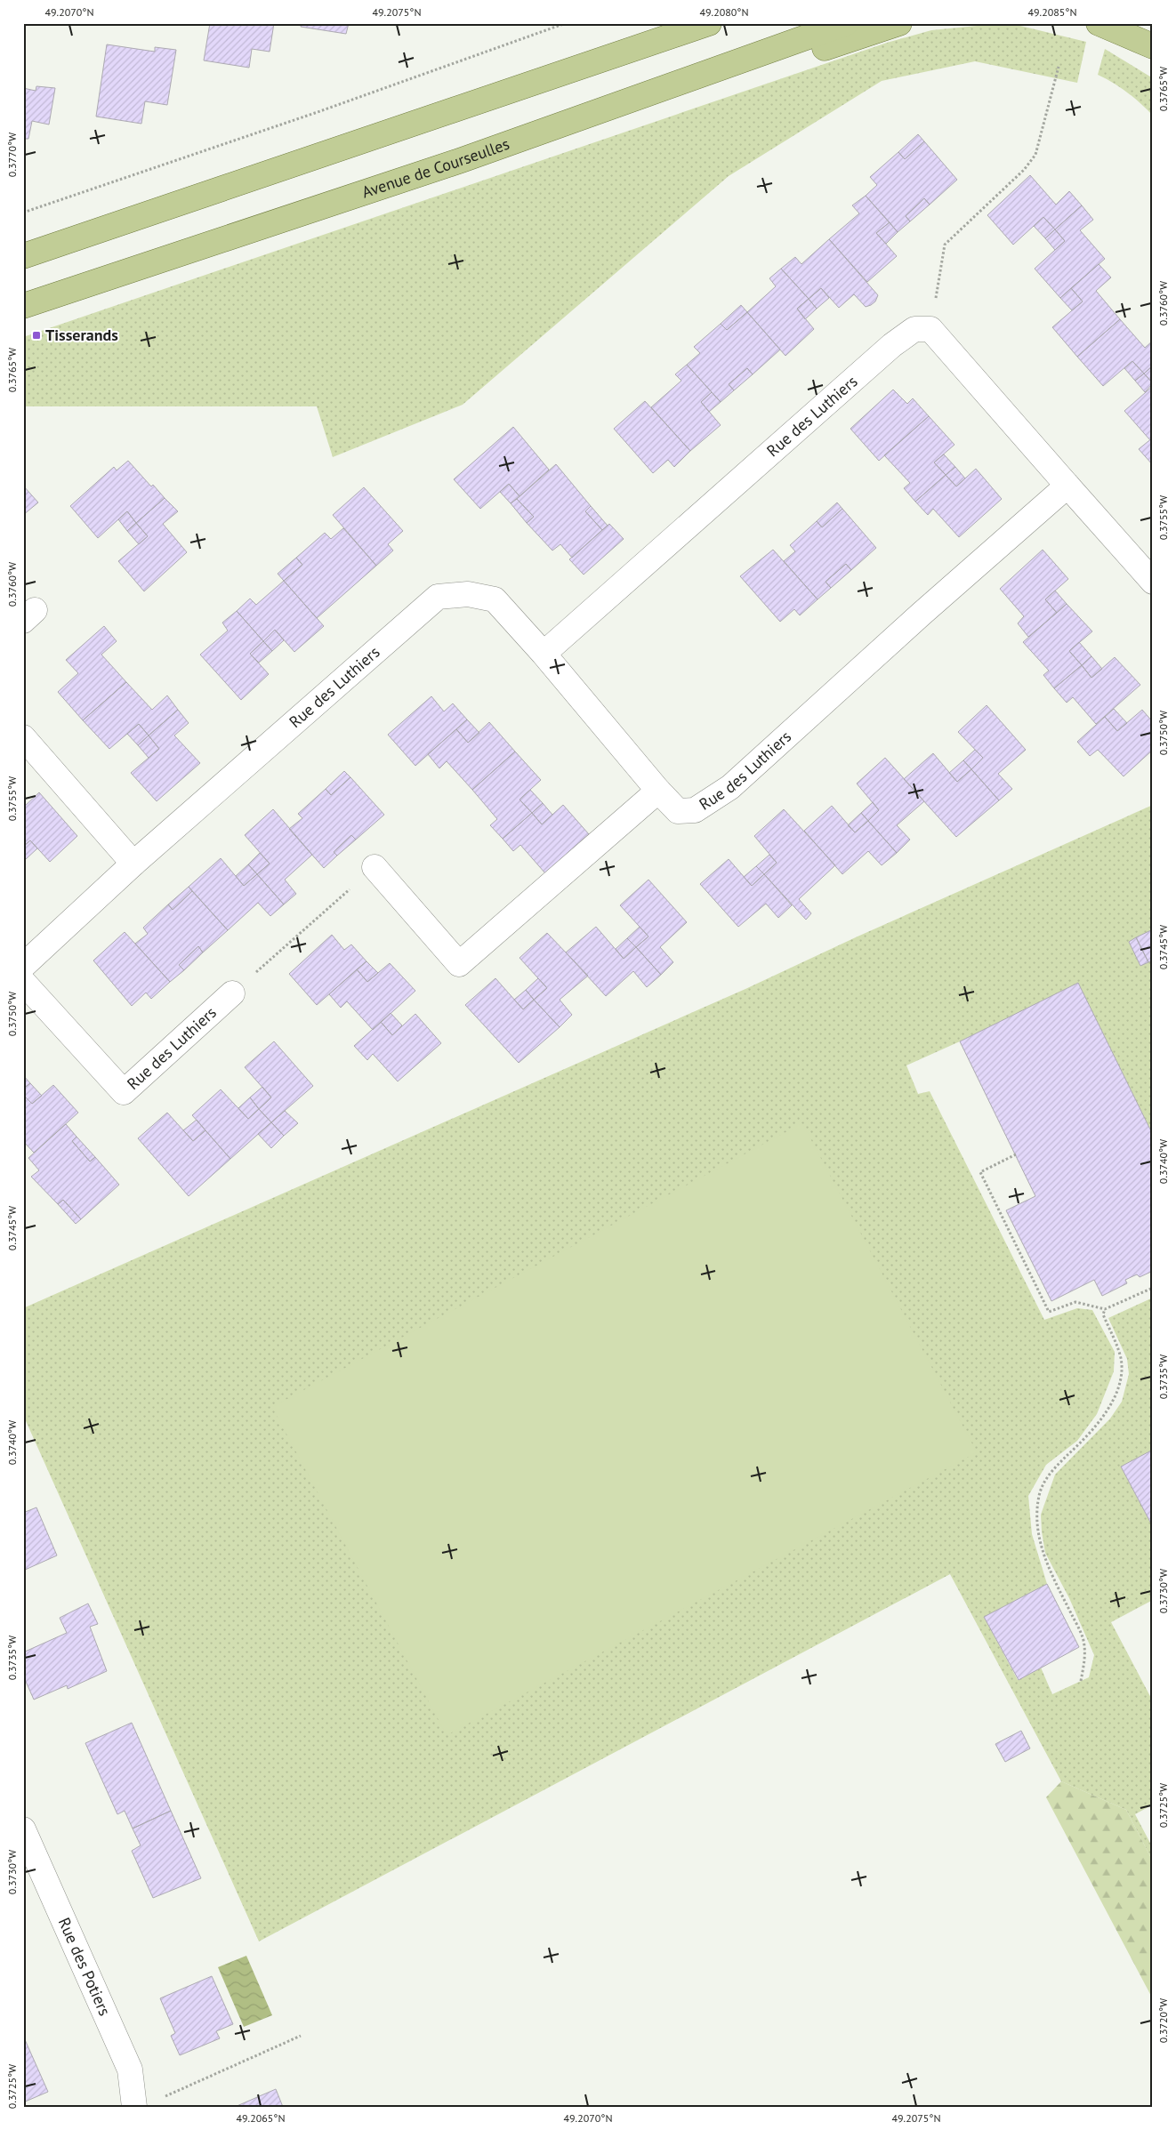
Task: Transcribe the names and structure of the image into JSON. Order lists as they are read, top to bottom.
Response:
{
  "streets": {
    "main road": ["Avenue de Courseulles"],
    "street": ["Rue des Luthiers", "Rue des Potiers"]
  },
  "places": {
    "transit": ["Tisserands"]
  },
  "coordinates": [
    "49.2070°N",
    "49.2075°N",
    "49.2080°N",
    "49.2085°N",
    "0.3765°W",
    "0.3770°W",
    "0.3760°W",
    "0.3755°W",
    "0.3750°W",
    "0.3745°W",
    "0.3740°W",
    "0.3735°W",
    "0.3730°W",
    "0.3725°W",
    "0.3720°W",
    "49.2065°N"
  ]
}
